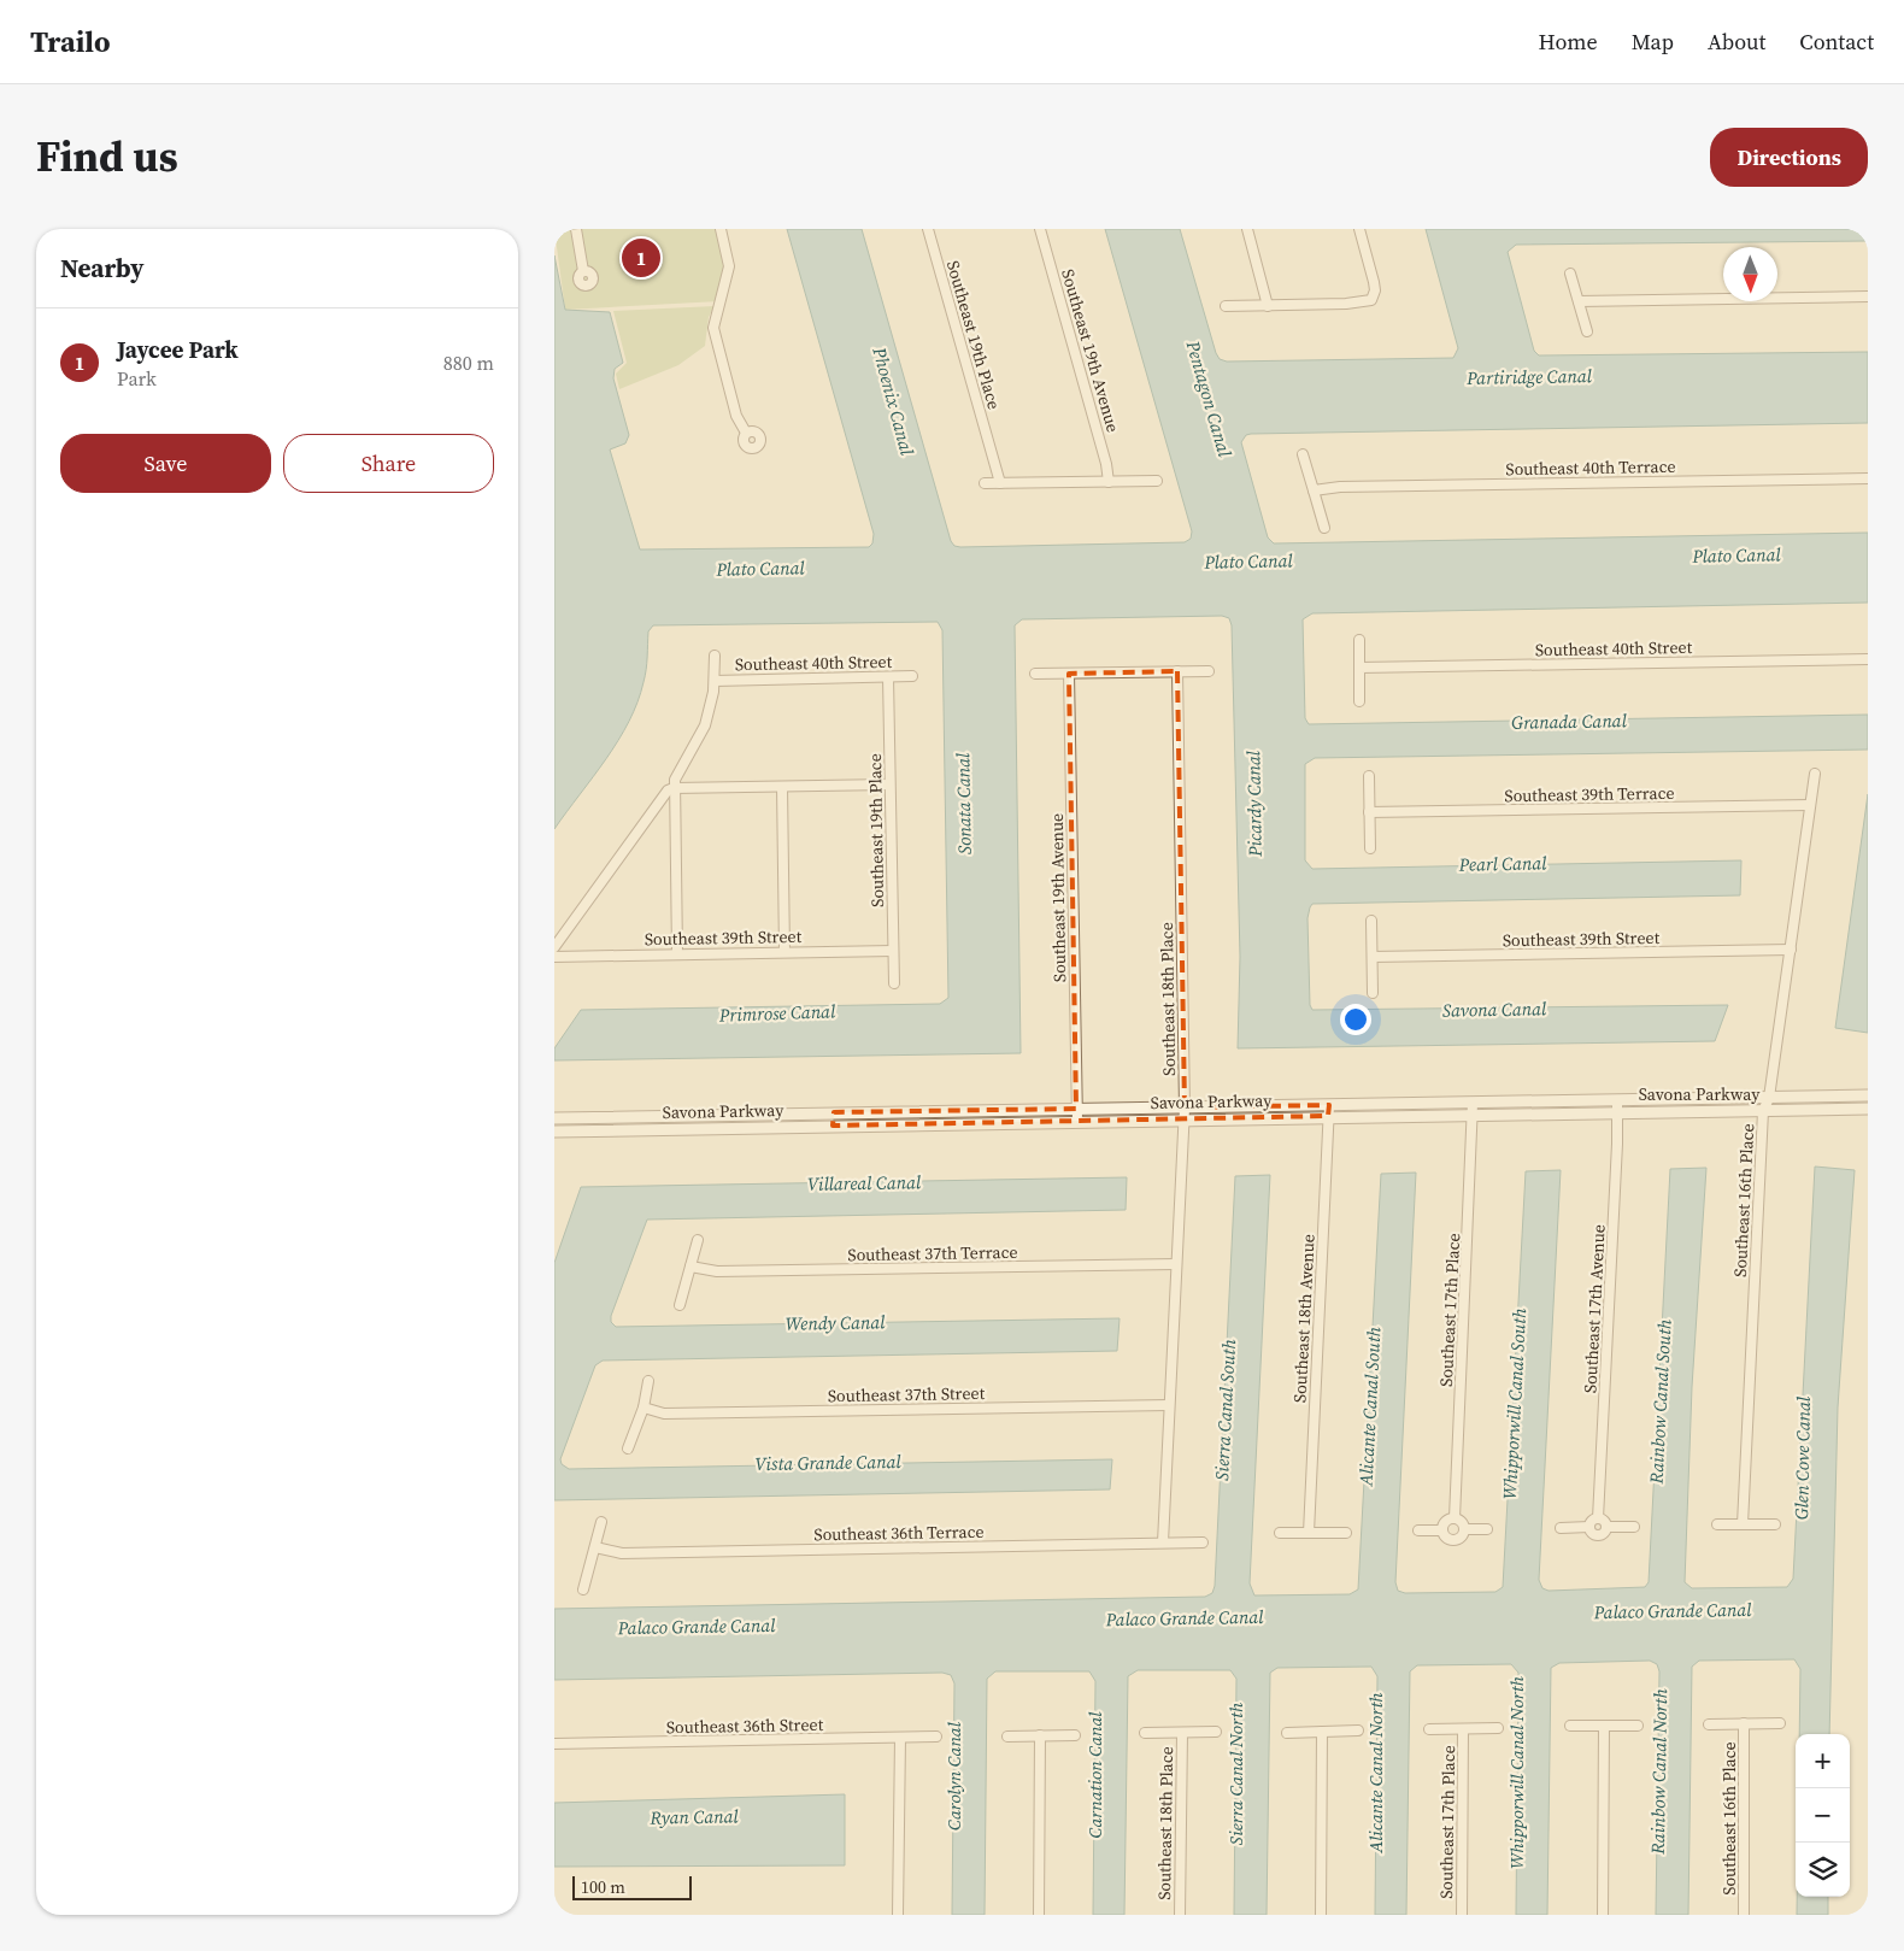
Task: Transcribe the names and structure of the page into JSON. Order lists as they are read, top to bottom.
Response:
{
  "streets": {
    "street": [
      "Southeast 19th Place",
      "Southeast 19th Avenue",
      "Southeast 40th Terrace",
      "Southeast 40th Street",
      "Southeast 39th Terrace",
      "Southeast 39th Street",
      "Southeast 18th Place",
      "Savona Parkway",
      "Southeast 16th Place",
      "Southeast 37th Terrace",
      "Southeast 17th Avenue",
      "Southeast 17th Place",
      "Southeast 18th Avenue",
      "Southeast 37th Street",
      "Southeast 36th Terrace",
      "Southeast 36th Street"
    ]
  },
  "crossings": [
    ["Southeast 19th Place", "Southeast 40th Street"],
    ["Southeast 19th Place", "Southeast 39th Street"],
    ["Southeast 19th Avenue", "Savona Parkway"],
    ["Southeast 39th Terrace", "Southeast 16th Place"],
    ["Southeast 39th Street", "Southeast 16th Place"],
    ["Southeast 18th Place", "Savona Parkway"],
    ["Southeast 18th Place", "Southeast 37th Terrace"],
    ["Southeast 18th Place", "Southeast 37th Street"],
    ["Southeast 18th Place", "Southeast 36th Terrace"],
    ["Savona Parkway", "Southeast 16th Place"],
    ["Savona Parkway", "Southeast 17th Avenue"],
    ["Savona Parkway", "Southeast 17th Place"],
    ["Savona Parkway", "Southeast 18th Avenue"]
  ],
  "water": [
    "Partiridge Canal",
    "Pentagon Canal",
    "Phoenix Canal",
    "Plato Canal",
    "Granada Canal",
    "Sonata Canal",
    "Picardy Canal",
    "Pearl Canal",
    "Savona Canal",
    "Primrose Canal",
    "Villareal Canal",
    "Wendy Canal",
    "Rainbow Canal South",
    "Whipporwill Canal South",
    "Alicante Canal South",
    "Sierra Canal South",
    "Glen Cove Canal",
    "Vista Grande Canal",
    "Palaco Grande Canal",
    "Rainbow Canal North",
    "Alicante Canal North",
    "Whipporwill Canal North",
    "Sierra Canal North",
    "Carnation Canal",
    "Carolyn Canal",
    "Ryan Canal"
  ],
  "scale_bar": "100 m",
  "north": "bottom",
  "page": {
    "header": "Trailo",
    "nav": [
      "Home",
      "Map",
      "About",
      "Contact"
    ],
    "title": "Find us",
    "buttons": [
      "Directions",
      ["Save", "Share"]
    ],
    "heading": "Nearby",
    "pins": "1",
    "list": [
      {
        "mark": "1",
        "name": "Jaycee Park",
        "note": "Park",
        "value": "880 m"
      }
    ],
    "map_buttons": ["+", "−"],
    "scale": "100 m"
  }
}
